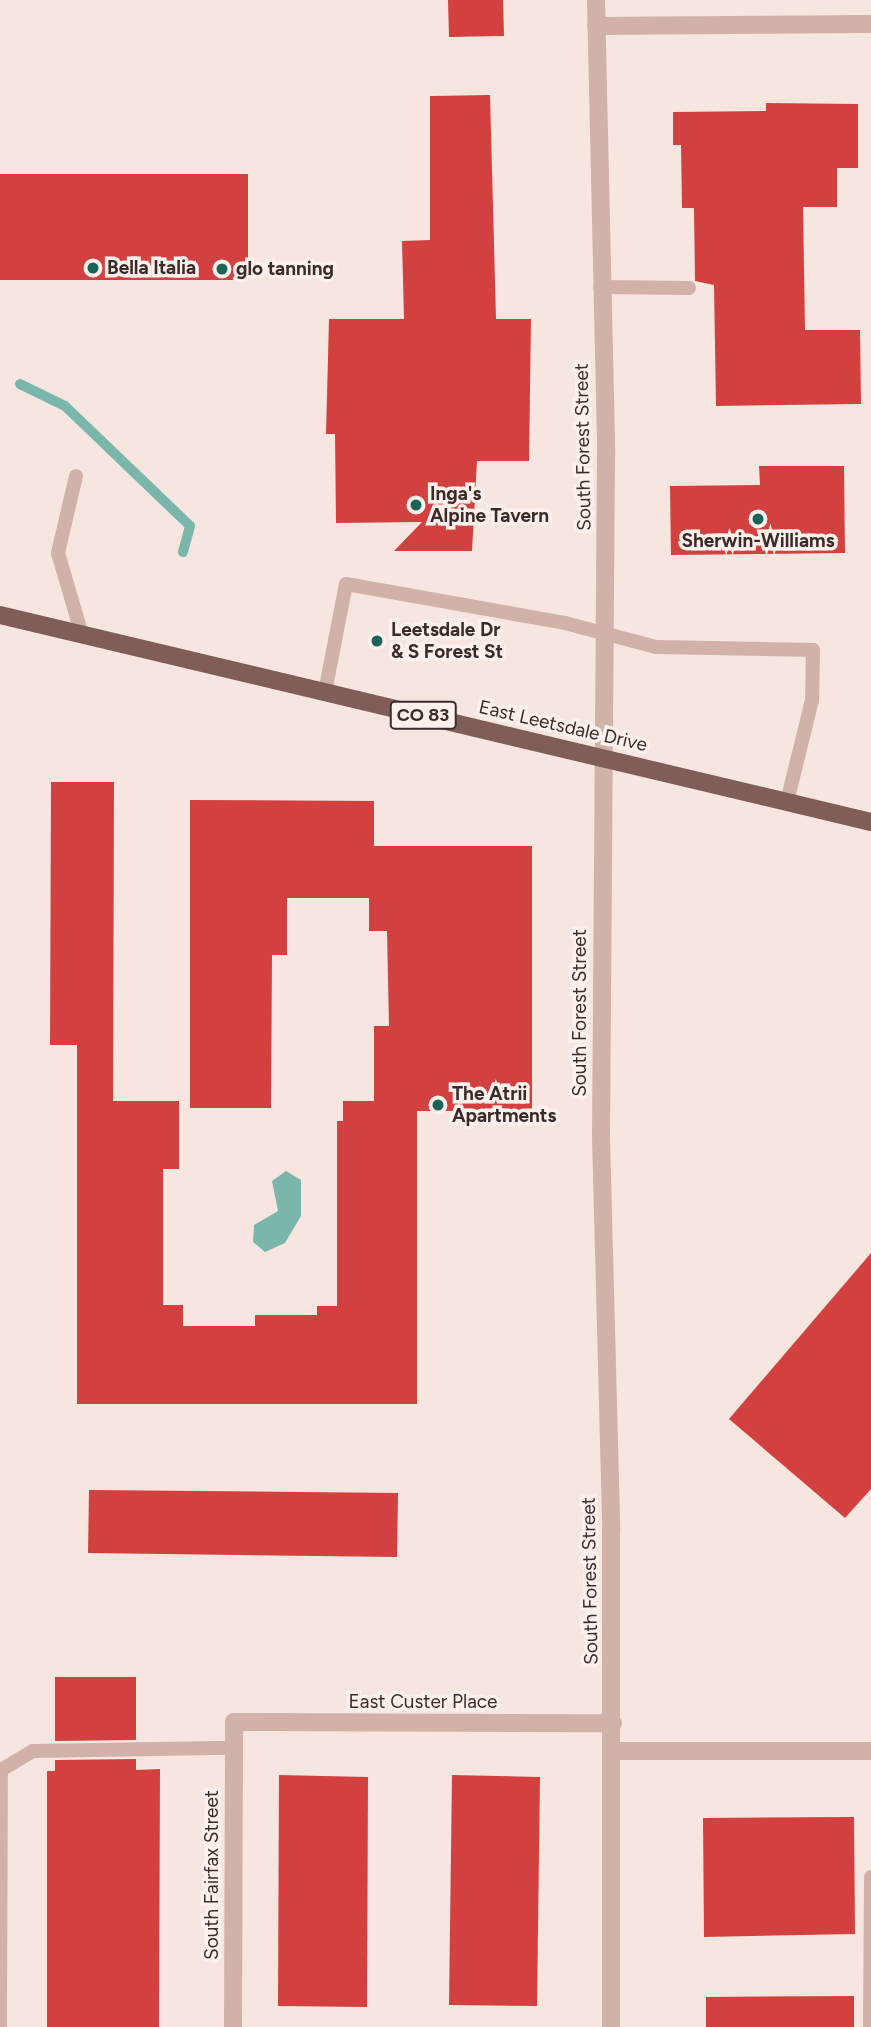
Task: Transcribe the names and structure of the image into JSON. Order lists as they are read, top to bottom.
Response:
{
  "streets": {
    "main road": ["CO 83", "East Leetsdale Drive"],
    "street": ["South Forest Street", "East Custer Place", "South Fairfax Street"]
  },
  "crossings": [
    ["South Forest Street", "East Leetsdale Drive"],
    ["South Forest Street", "East Custer Place"],
    ["East Custer Place", "South Fairfax Street"]
  ],
  "places": [
    "Bella Italia",
    "glo tanning",
    "Inga's Alpine Tavern",
    "Sherwin-Williams",
    "Leetsdale Dr & S Forest St",
    "The Atrii Apartments"
  ]
}
